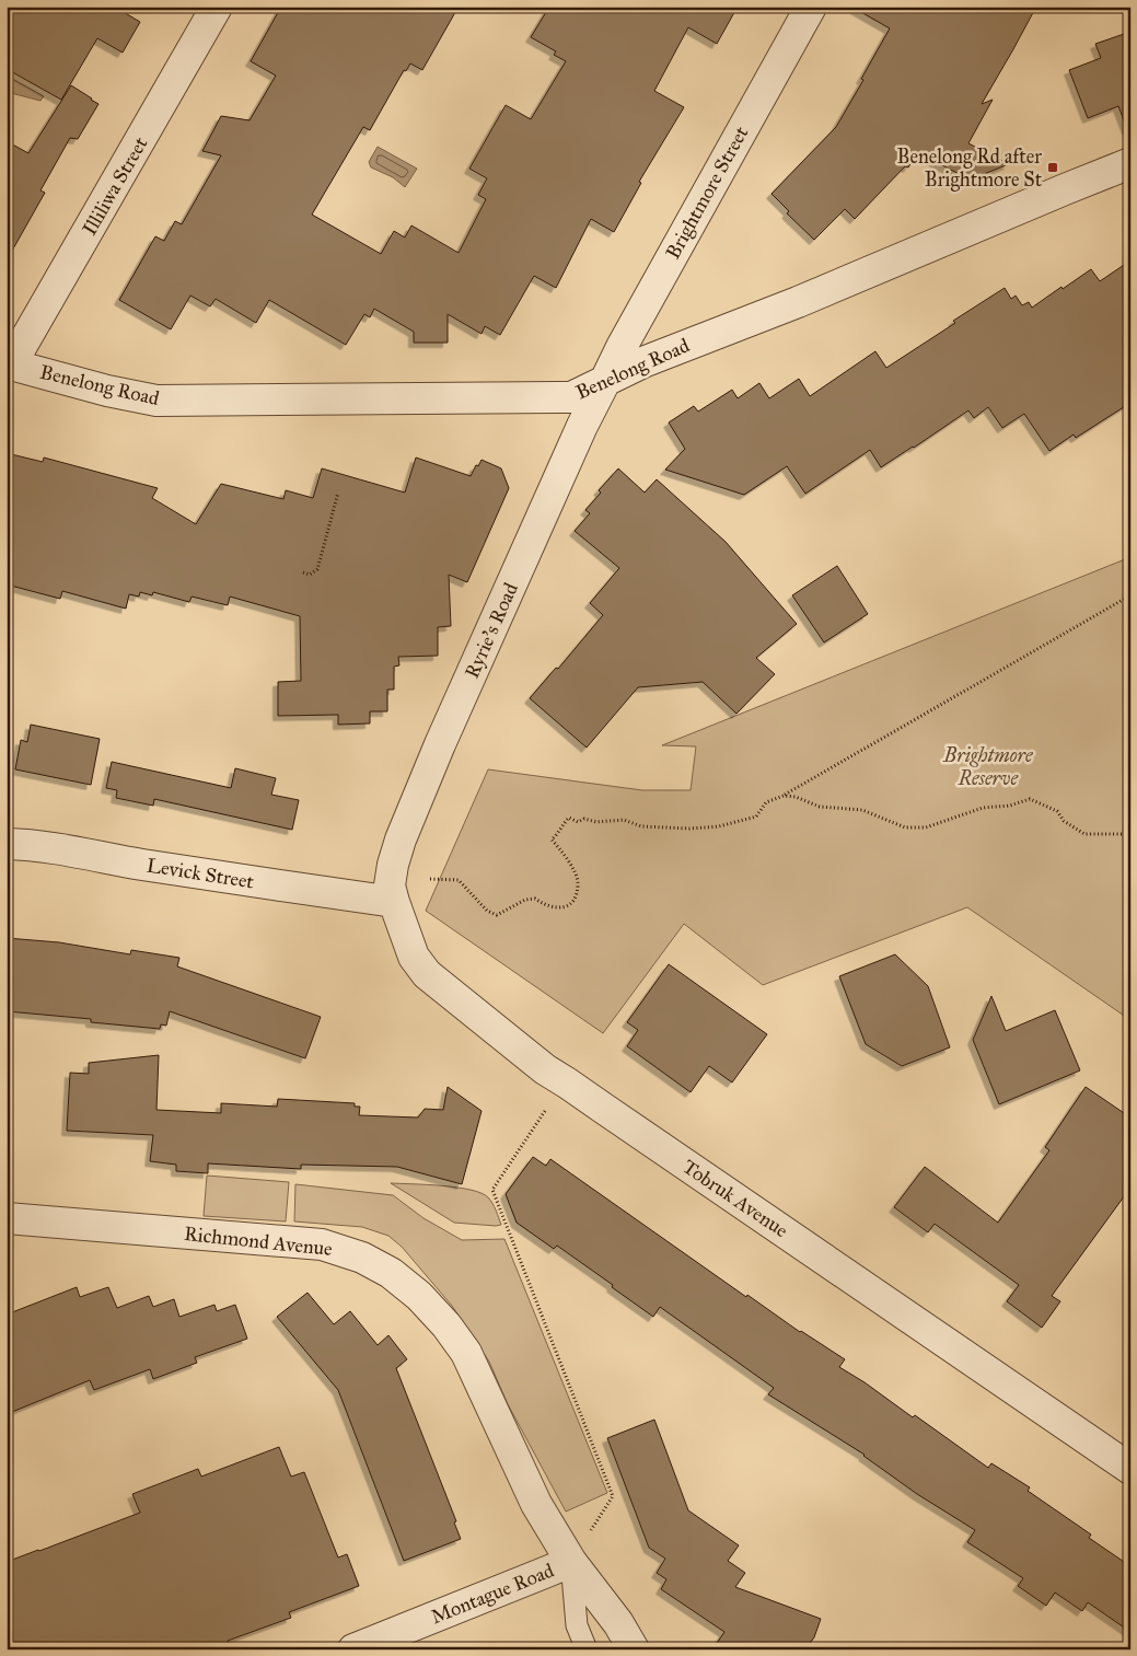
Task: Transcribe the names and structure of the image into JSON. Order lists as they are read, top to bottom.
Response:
{
  "streets": {
    "street": [
      "Illiliwa Street",
      "Brightmore Street",
      "Benelong Road",
      "Ryrie's Road",
      "Levick Street",
      "Tobruk Avenue",
      "Richmond Avenue",
      "Montague Road"
    ]
  },
  "crossings": [
    ["Illiliwa Street", "Benelong Road"],
    ["Brightmore Street", "Benelong Road"],
    ["Brightmore Street", "Ryrie's Road"],
    ["Benelong Road", "Ryrie's Road"],
    ["Ryrie's Road", "Levick Street"],
    ["Ryrie's Road", "Tobruk Avenue"],
    ["Levick Street", "Tobruk Avenue"],
    ["Richmond Avenue", "Montague Road"]
  ],
  "parks": ["Brightmore Reserve"],
  "places": {
    "transit": ["Benelong Rd after Brightmore St"]
  }
}
